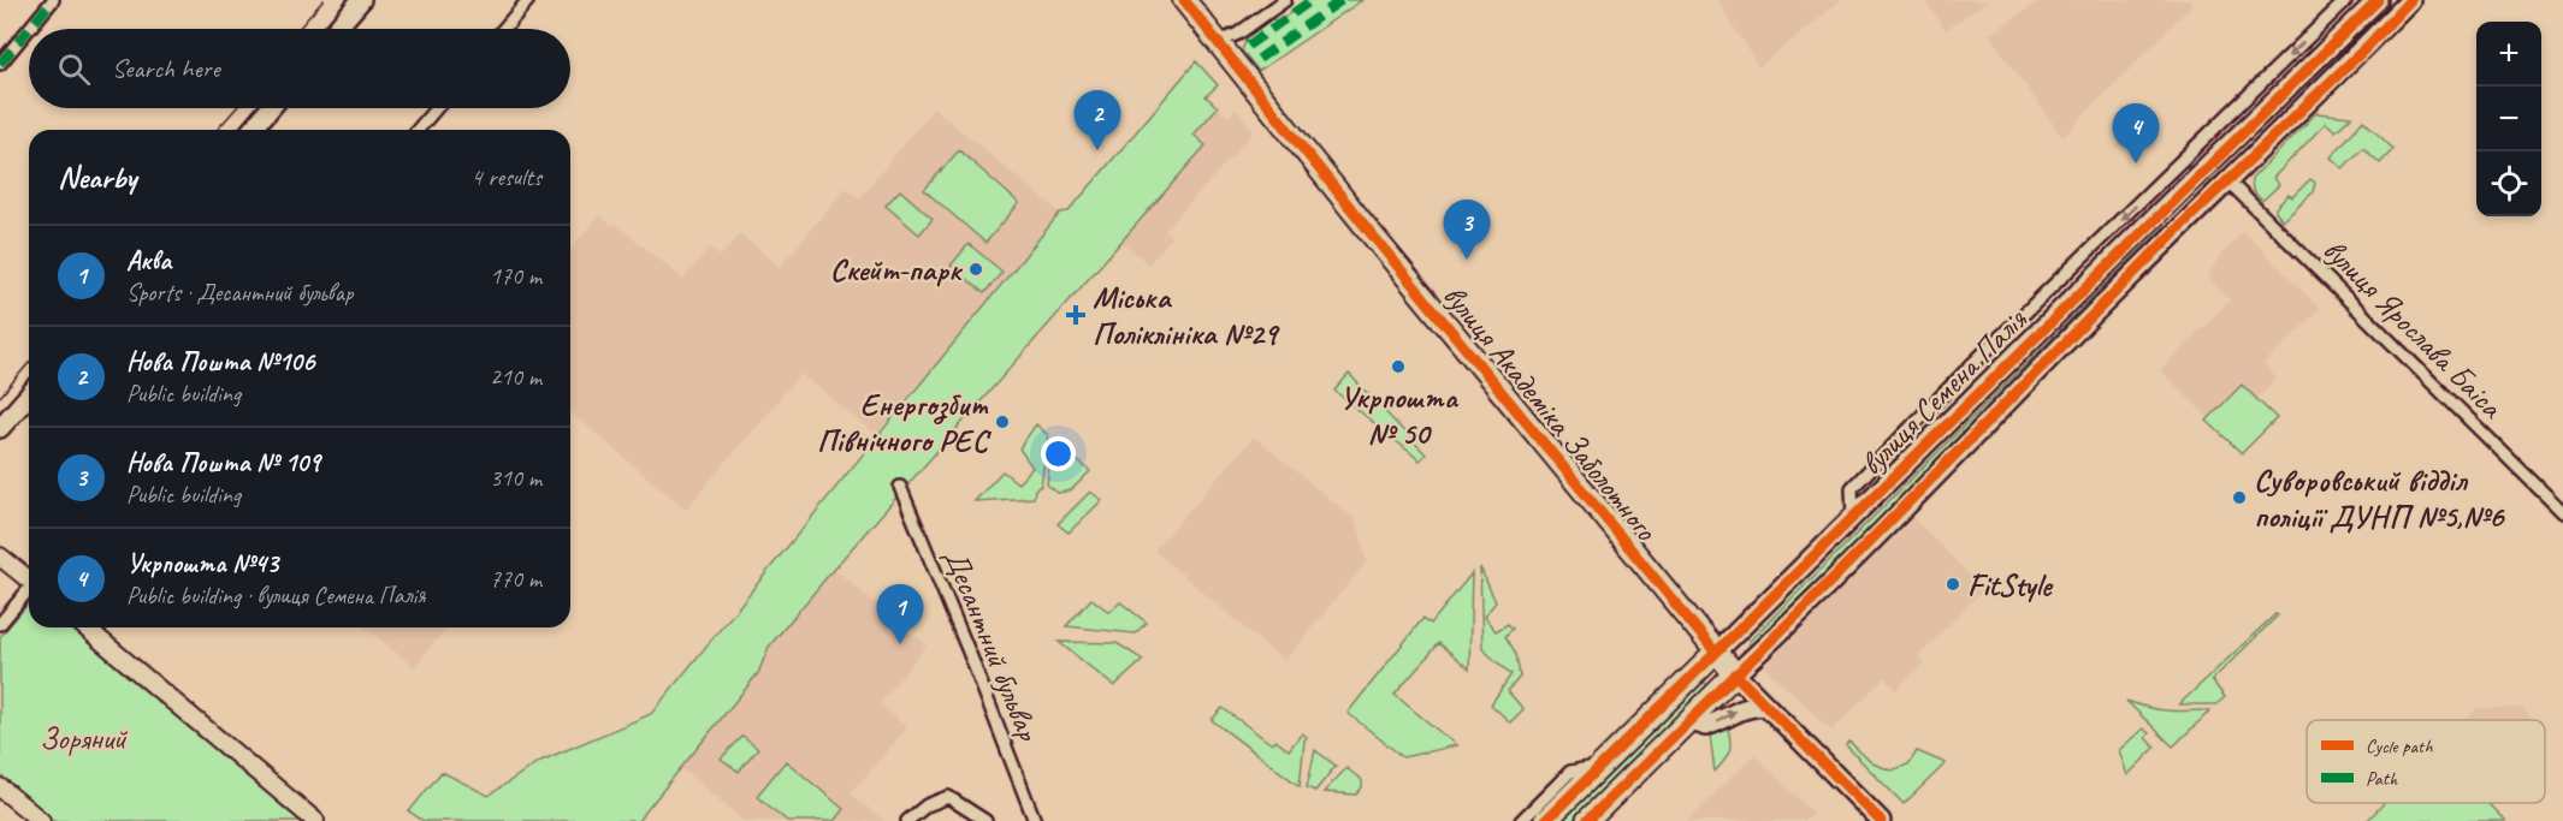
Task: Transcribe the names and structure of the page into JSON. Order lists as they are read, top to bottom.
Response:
{
  "streets": {
    "highway": ["вулиця Семена Палія", "вулиця Академіка Заболотного"],
    "street": ["вулиця Ярослава Баіса", "Десантний бульвар"]
  },
  "crossings": [
    ["вулиця Ярослава Баіса", "вулиця Семена Палія"],
    ["вулиця Семена Палія", "вулиця Академіка Заболотного"]
  ],
  "parks": ["Зоряний"],
  "places": {
    "other": [
      "Скейт-парк",
      "Укрпошта № 50",
      "Енергозбит Північного РЕС",
      "Суворовський відділ поліції ДУНП №5,№6",
      "FitStyle"
    ],
    "health": ["Міська Поліклініка №29"]
  },
  "legend": ["Cycle path", "Path"],
  "page": {
    "map_buttons": ["+", "−"],
    "search": "Search here",
    "pins": [
      "2",
      "4",
      "3",
      "1"
    ],
    "heading": ["Nearby", "4 results"],
    "list": [
      {
        "mark": "1",
        "name": "Аква",
        "note": "Sports · Десантний бульвар",
        "value": "170 m"
      },
      {
        "mark": "2",
        "name": "Нова Пошта №106",
        "note": "Public building",
        "value": "210 m"
      },
      {
        "mark": "3",
        "name": "Нова Пошта № 109",
        "note": "Public building",
        "value": "310 m"
      },
      {
        "mark": "4",
        "name": "Укрпошта №43",
        "note": "Public building · вулиця Семена Палія",
        "value": "770 m"
      }
    ]
  }
}
